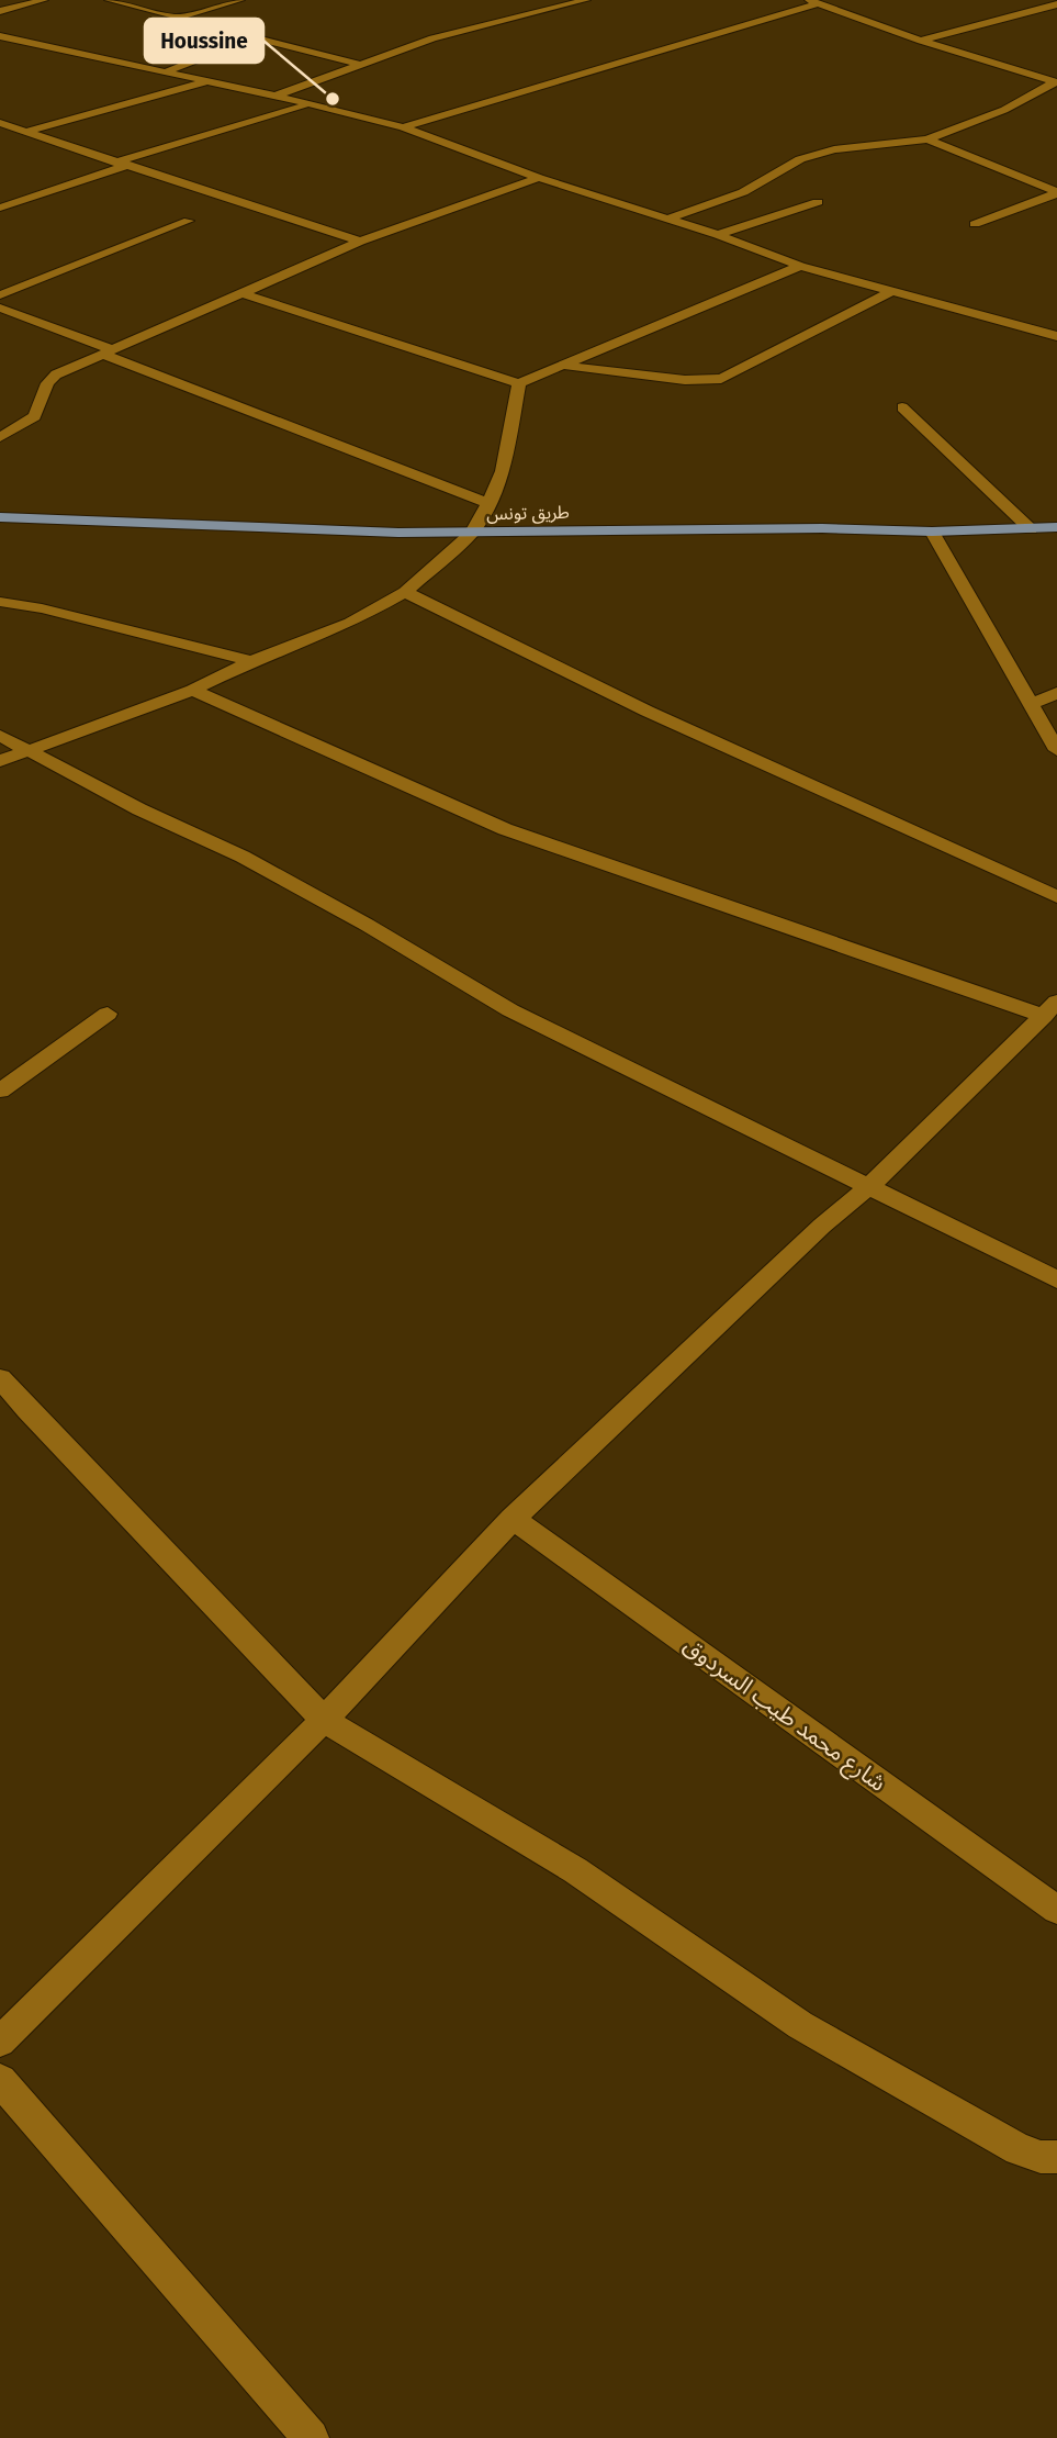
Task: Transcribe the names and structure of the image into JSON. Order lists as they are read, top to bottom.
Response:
{
  "streets": {
    "main road": ["طريق تونس"],
    "street": ["شارع محمد طيب السردوق"]
  },
  "places": ["Houssine"]
}
